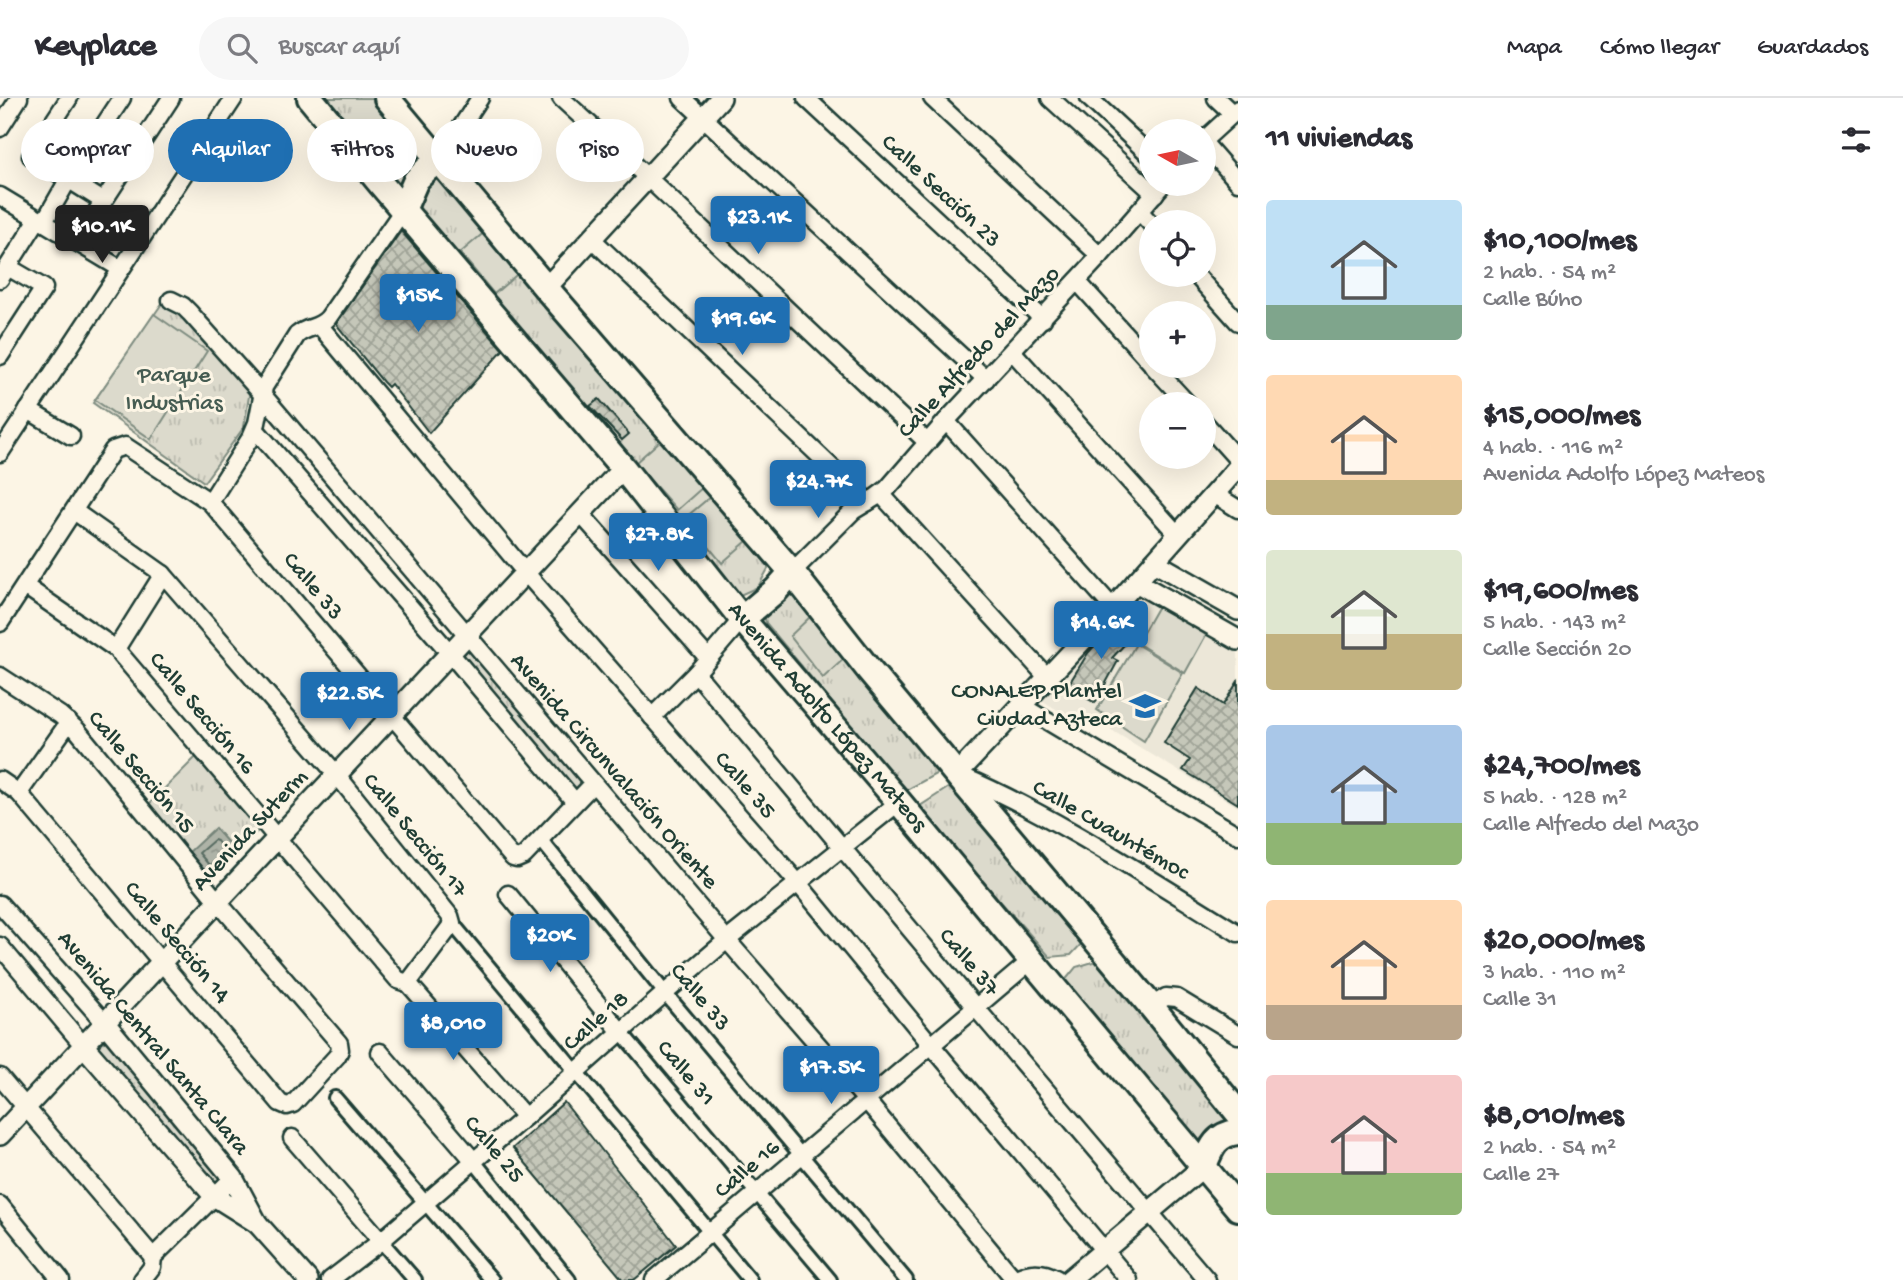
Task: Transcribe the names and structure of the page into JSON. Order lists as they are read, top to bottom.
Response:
{
  "streets": {
    "main road": ["Avenida Adolfo López Mateos"],
    "street": [
      "Calle Sección 23",
      "Calle Alfredo del Mazo",
      "Calle 33",
      "Calle Sección 16",
      "Avenida Circunvalación Oriente",
      "Calle Sección 15",
      "Calle 35",
      "Avenida Suterm",
      "Calle Cuauhtémoc",
      "Calle Sección 17",
      "Calle Sección 14",
      "Calle 37",
      "Calle 18",
      "Avenida Central Santa Clara",
      "Calle 31",
      "Calle 25",
      "Calle 16"
    ]
  },
  "crossings": [
    ["Calle Sección 23", "Calle Alfredo del Mazo"],
    ["Calle 33", "Avenida Suterm"],
    ["Calle 33", "Calle Sección 17"],
    ["Calle 33", "Calle 18"],
    ["Calle 33", "Calle 16"],
    ["Calle Sección 16", "Avenida Suterm"],
    ["Calle Sección 16", "Calle 18"],
    ["Avenida Adolfo López Mateos", "Avenida Suterm"],
    ["Avenida Adolfo López Mateos", "Calle 18"],
    ["Avenida Adolfo López Mateos", "Calle 16"],
    ["Avenida Circunvalación Oriente", "Avenida Suterm"],
    ["Avenida Circunvalación Oriente", "Calle 18"],
    ["Avenida Circunvalación Oriente", "Calle 16"],
    ["Calle Sección 15", "Avenida Suterm"],
    ["Calle Sección 15", "Calle Sección 14"],
    ["Calle 35", "Avenida Suterm"],
    ["Calle 35", "Calle 18"],
    ["Calle 35", "Calle 16"],
    ["Avenida Suterm", "Calle Sección 17"],
    ["Avenida Suterm", "Calle Sección 14"],
    ["Avenida Suterm", "Avenida Central Santa Clara"],
    ["Calle 37", "Calle 18"],
    ["Calle 37", "Calle 16"],
    ["Calle 18", "Calle 31"],
    ["Calle 18", "Calle 25"],
    ["Calle 31", "Calle 16"]
  ],
  "parks": ["Parque Industrias"],
  "places": {
    "school or university": ["CONALEP Plantel Ciudad Azteca"]
  },
  "north": "left",
  "page": {
    "header": "Keyplace",
    "search": "Buscar aquí",
    "nav": ["Mapa", "Cómo llegar", "Guardados"],
    "heading": "11 viviendas",
    "map_buttons": ["+", "−"],
    "chip": [
      "Comprar",
      "Alquilar",
      "Filtros",
      "Nuevo",
      "Piso"
    ],
    "list": [
      {
        "name": "$10,100/mes",
        "note": "2 hab. · 54 m² · Calle Búho"
      },
      {
        "name": "$15,000/mes",
        "note": "4 hab. · 116 m² · Avenida Adolfo López Mateos"
      },
      {
        "name": "$19,600/mes",
        "note": "5 hab. · 143 m² · Calle Sección 20"
      },
      {
        "name": "$24,700/mes",
        "note": "5 hab. · 128 m² · Calle Alfredo del Mazo"
      },
      {
        "name": "$20,000/mes",
        "note": "3 hab. · 110 m² · Calle 31"
      },
      {
        "name": "$8,010/mes",
        "note": "2 hab. · 54 m² · Calle 27"
      }
    ],
    "price": [
      "$23.1K",
      "$10.1K",
      "$15K",
      "$19.6K",
      "$24.7K",
      "$27.8K",
      "$14.6K",
      "$22.5K",
      "$20K",
      "$8,010",
      "$17.5K"
    ]
  }
}
